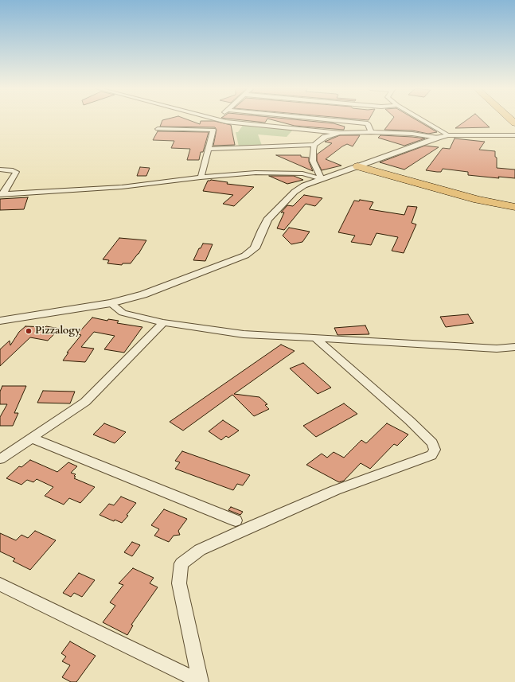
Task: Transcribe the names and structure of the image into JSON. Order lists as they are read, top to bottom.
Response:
{
  "places": ["Pizzalogy"]
}
